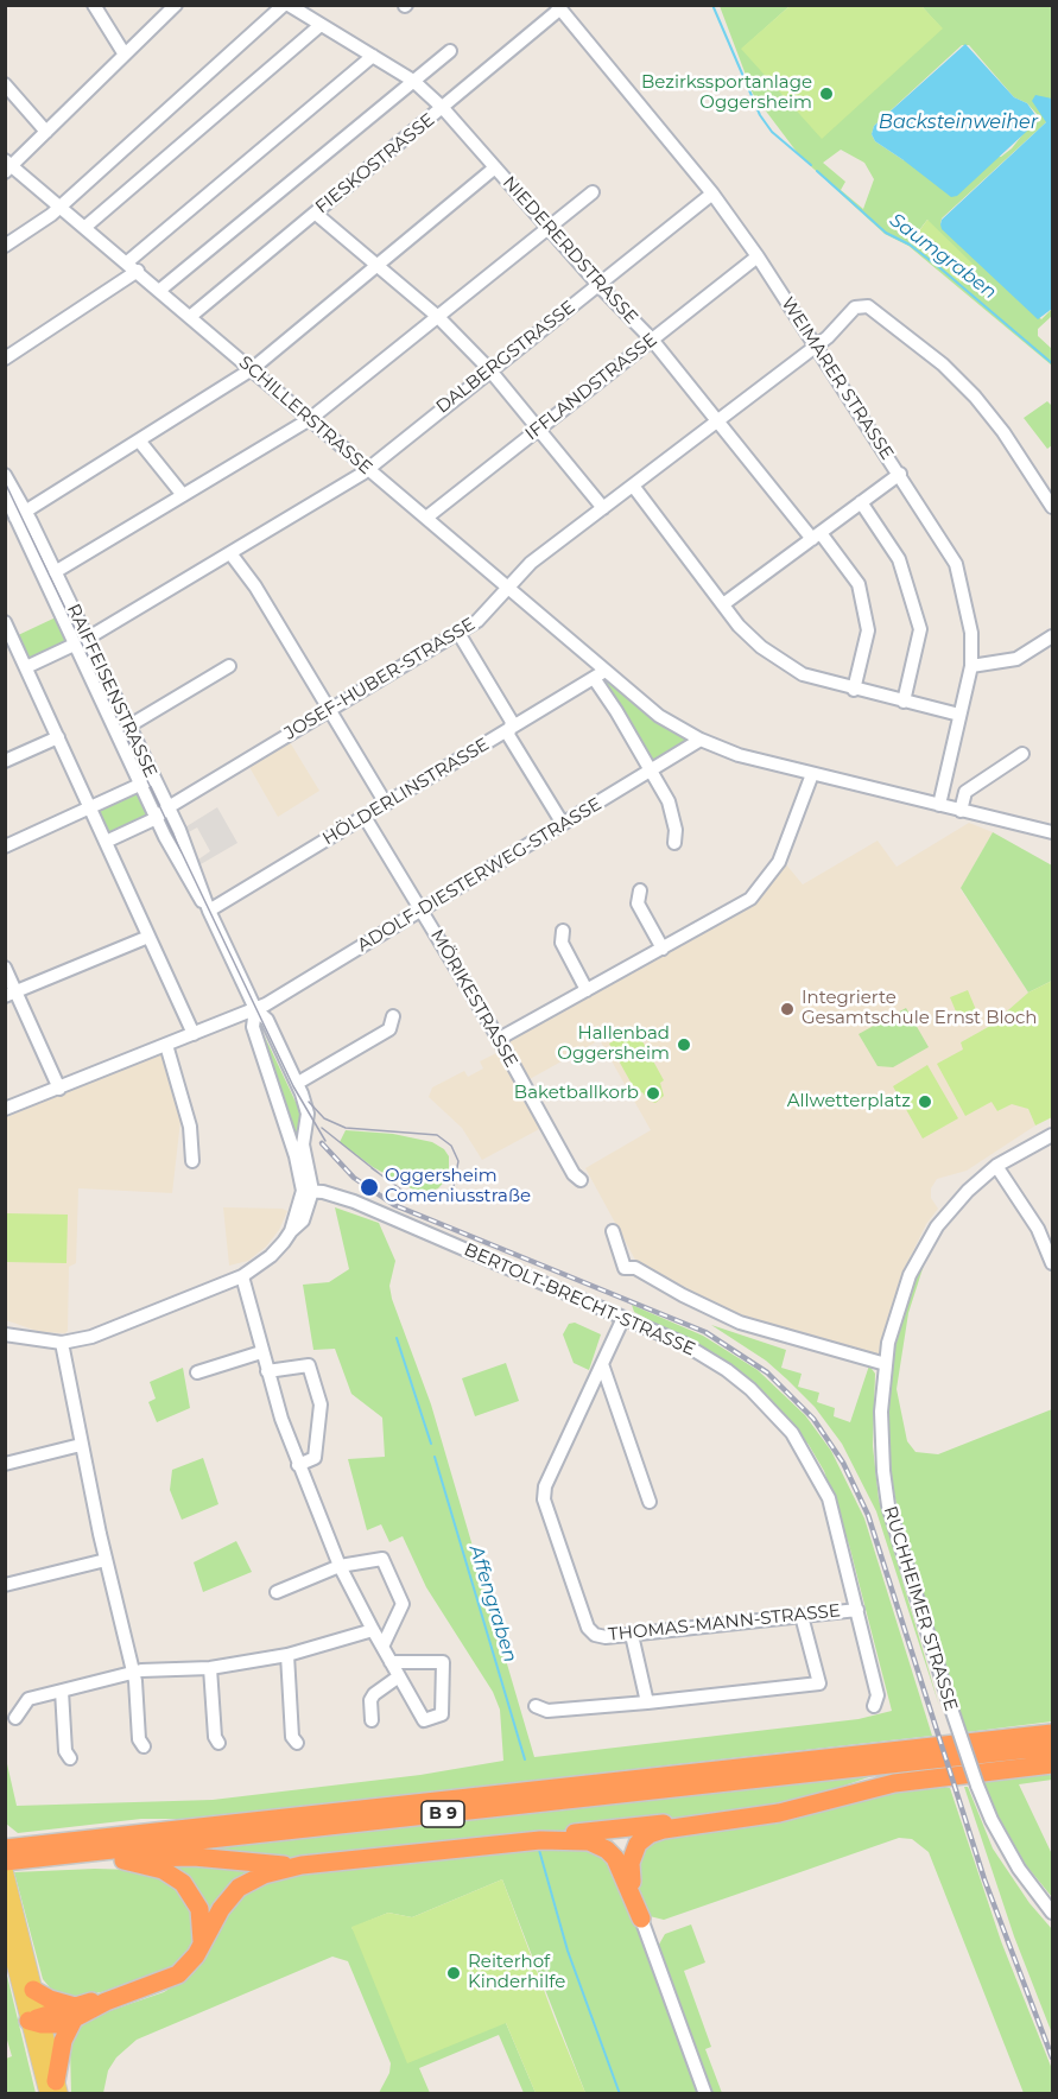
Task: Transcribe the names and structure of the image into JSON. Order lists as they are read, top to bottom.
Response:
{
  "streets": {
    "highway": ["B 9"],
    "street": [
      "FIESKOSTRASSE",
      "NIEDERERDSTRASSE",
      "DALBERGSTRASSE",
      "WEIMARER STRASSE",
      "IFFLANDSTRASSE",
      "SCHILLERSTRASSE",
      "JOSEF-HUBER-STRASSE",
      "RAIFFEISENSTRASSE",
      "HÖLDERLINSTRASSE",
      "ADOLF-DIESTERWEG-STRASSE",
      "MÖRIKESTRASSE",
      "BERTOLT-BRECHT-STRASSE",
      "RUCHHEIMER STRASSE",
      "THOMAS-MANN-STRASSE"
    ]
  },
  "crossings": [
    ["FIESKOSTRASSE", "NIEDERERDSTRASSE"],
    ["FIESKOSTRASSE", "WEIMARER STRASSE"],
    ["FIESKOSTRASSE", "SCHILLERSTRASSE"],
    ["NIEDERERDSTRASSE", "DALBERGSTRASSE"],
    ["NIEDERERDSTRASSE", "IFFLANDSTRASSE"],
    ["NIEDERERDSTRASSE", "JOSEF-HUBER-STRASSE"],
    ["DALBERGSTRASSE", "WEIMARER STRASSE"],
    ["DALBERGSTRASSE", "SCHILLERSTRASSE"],
    ["DALBERGSTRASSE", "RAIFFEISENSTRASSE"],
    ["WEIMARER STRASSE", "IFFLANDSTRASSE"],
    ["WEIMARER STRASSE", "JOSEF-HUBER-STRASSE"],
    ["IFFLANDSTRASSE", "SCHILLERSTRASSE"],
    ["SCHILLERSTRASSE", "JOSEF-HUBER-STRASSE"],
    ["SCHILLERSTRASSE", "HÖLDERLINSTRASSE"],
    ["JOSEF-HUBER-STRASSE", "RAIFFEISENSTRASSE"],
    ["RAIFFEISENSTRASSE", "HÖLDERLINSTRASSE"],
    ["RAIFFEISENSTRASSE", "ADOLF-DIESTERWEG-STRASSE"],
    ["RAIFFEISENSTRASSE", "BERTOLT-BRECHT-STRASSE"],
    ["HÖLDERLINSTRASSE", "MÖRIKESTRASSE"],
    ["ADOLF-DIESTERWEG-STRASSE", "MÖRIKESTRASSE"],
    ["BERTOLT-BRECHT-STRASSE", "THOMAS-MANN-STRASSE"]
  ],
  "water": ["Backsteinweiher", "Saumgraben", "Affengraben"],
  "places": [
    "Bezirkssportanlage Oggersheim",
    "Integrierte Gesamtschule Ernst Bloch",
    "Hallenbad Oggersheim",
    "Baketballkorb",
    "Allwetterplatz",
    "Oggersheim Comeniusstraße",
    "Reiterhof Kinderhilfe"
  ]
}
